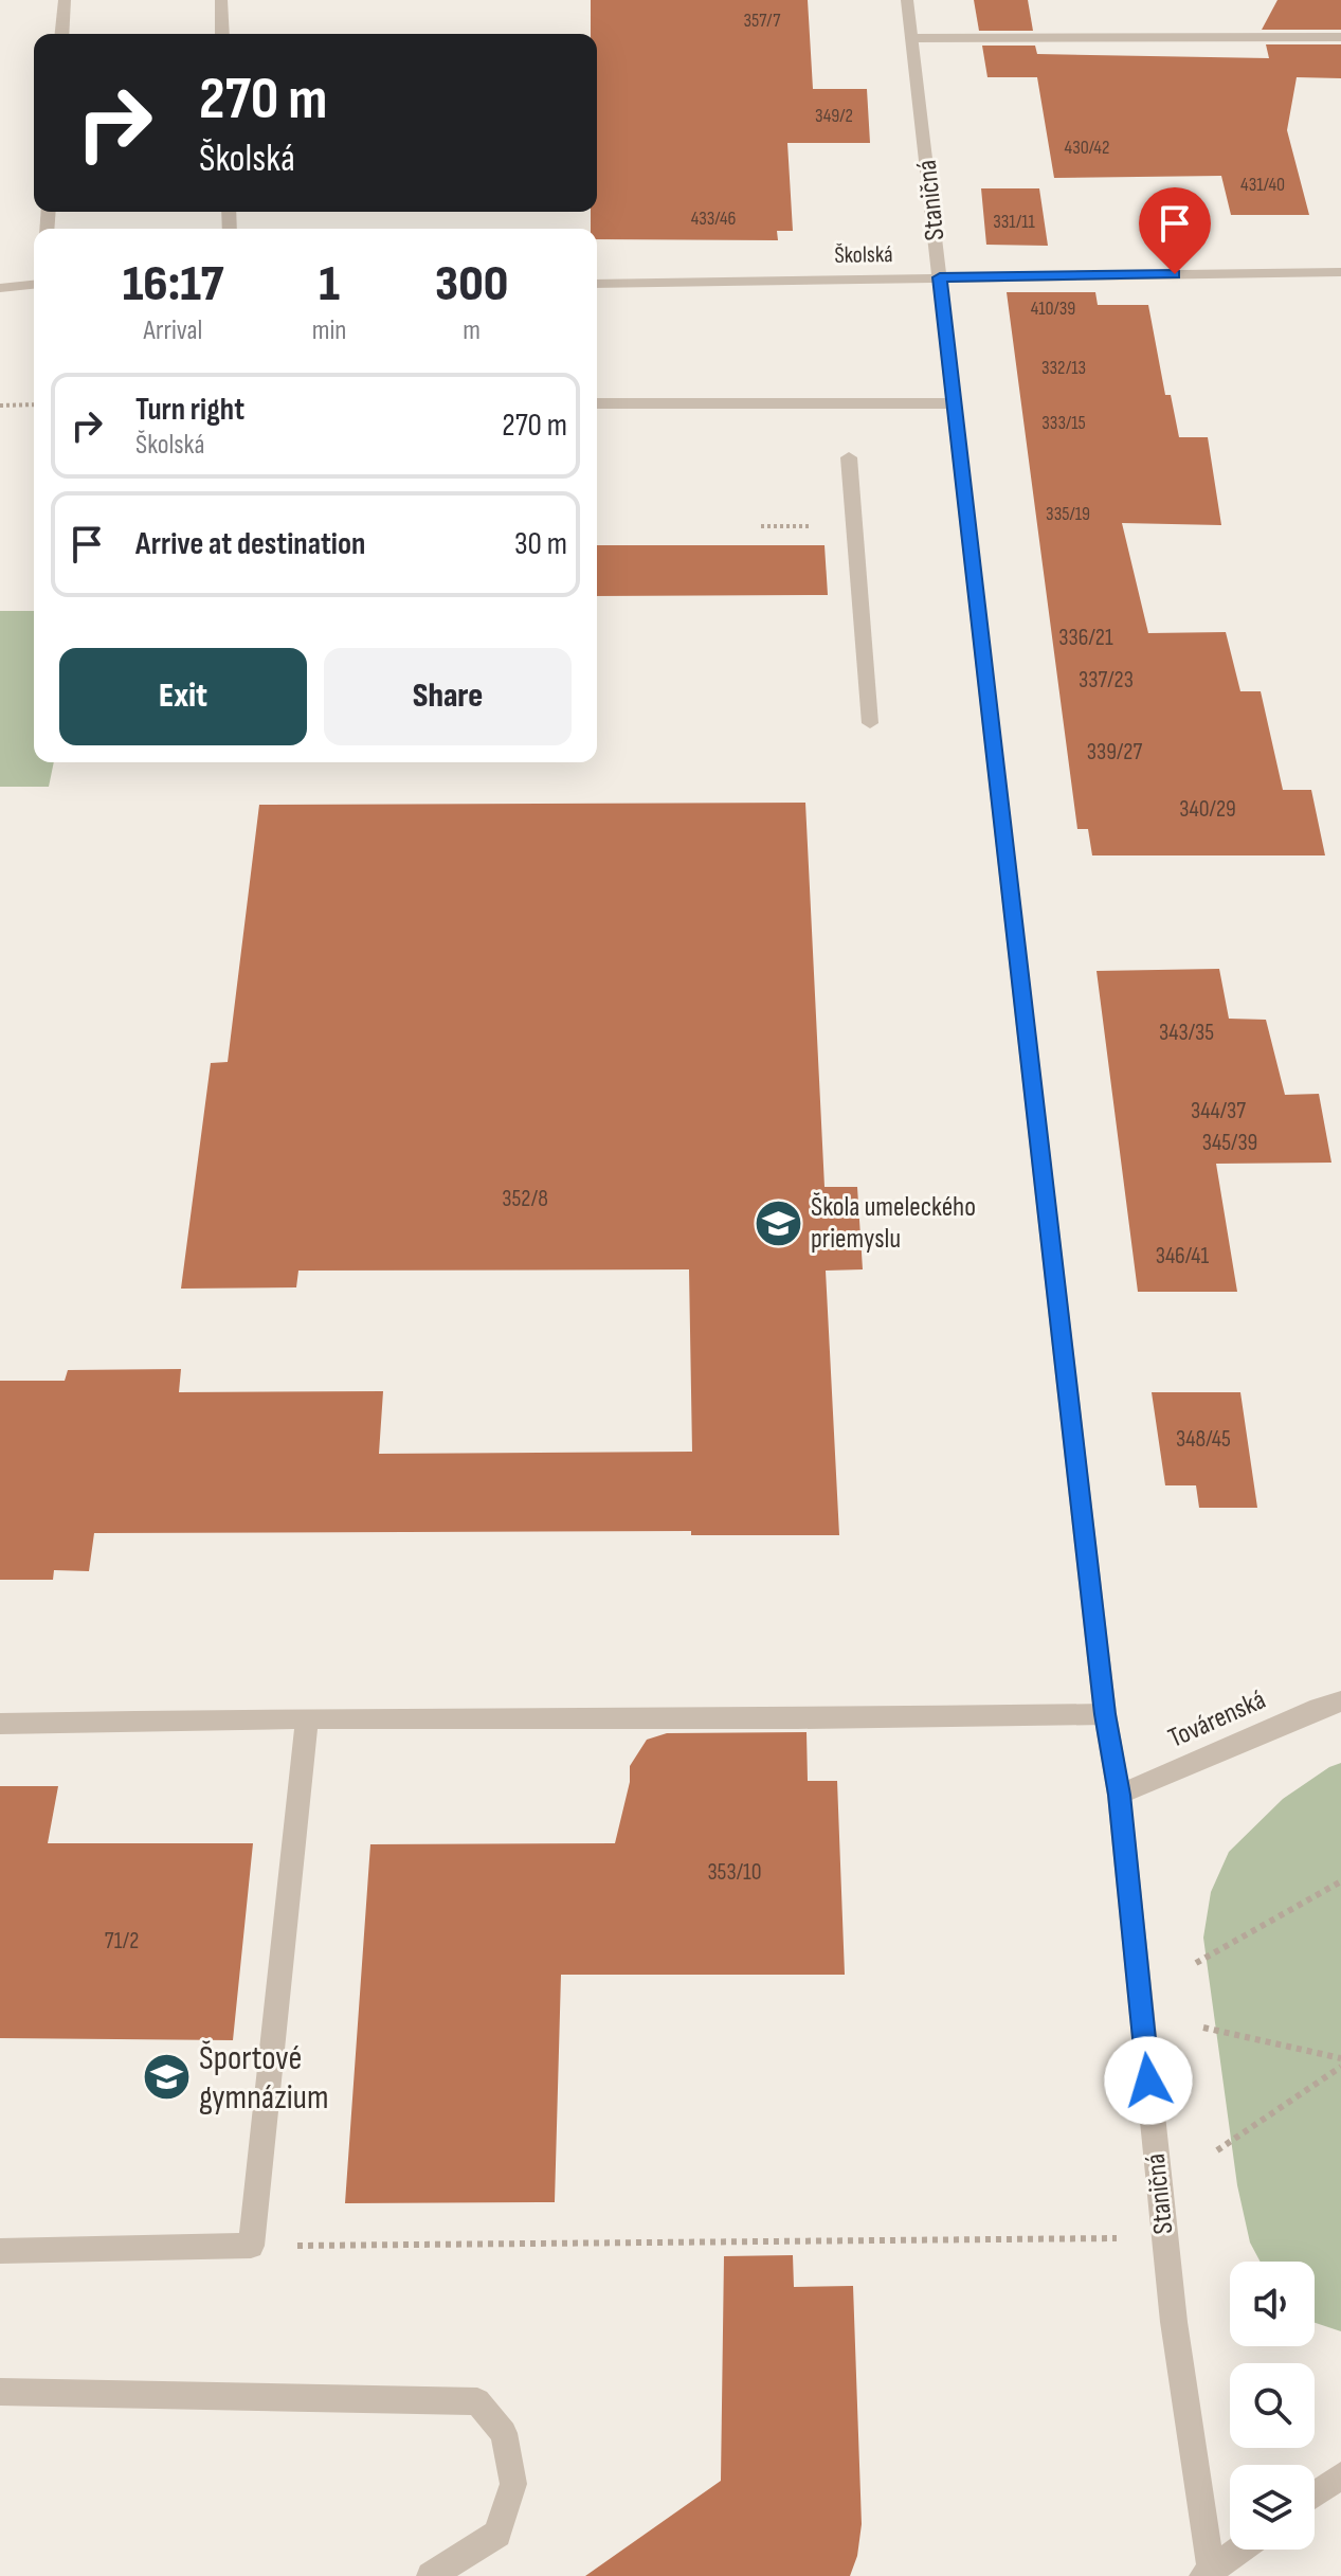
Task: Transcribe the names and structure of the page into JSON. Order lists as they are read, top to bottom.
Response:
{
  "streets": {
    "street": ["Staničná", "Školská", "Továrenská"]
  },
  "crossings": [
    ["Staničná", "Školská"],
    ["Staničná", "Továrenská"]
  ],
  "places": {
    "school or university": ["Škola umeleckého priemyslu", "Športové gymnázium"]
  },
  "house_numbers": [
    "357/7",
    "349/2",
    "430/42",
    "431/40",
    "433/46",
    "331/11",
    "410/39",
    "332/13",
    "333/15",
    "335/19",
    "336/21",
    "337/23",
    "339/27",
    "340/29",
    "343/35",
    "344/37",
    "345/39",
    "352/8",
    "346/41",
    "348/45",
    "353/10",
    "71/2"
  ],
  "page": {
    "turn": ["270 m", "Školská"],
    "eta": [
      "16:17",
      "Arrival",
      "1",
      "min",
      "300",
      "m"
    ],
    "list": [
      {
        "name": "Turn right",
        "note": "Školská",
        "value": "270 m"
      },
      {
        "name": "Arrive at destination",
        "value": "30 m"
      }
    ],
    "buttons": ["Exit", "Share"]
  }
}
